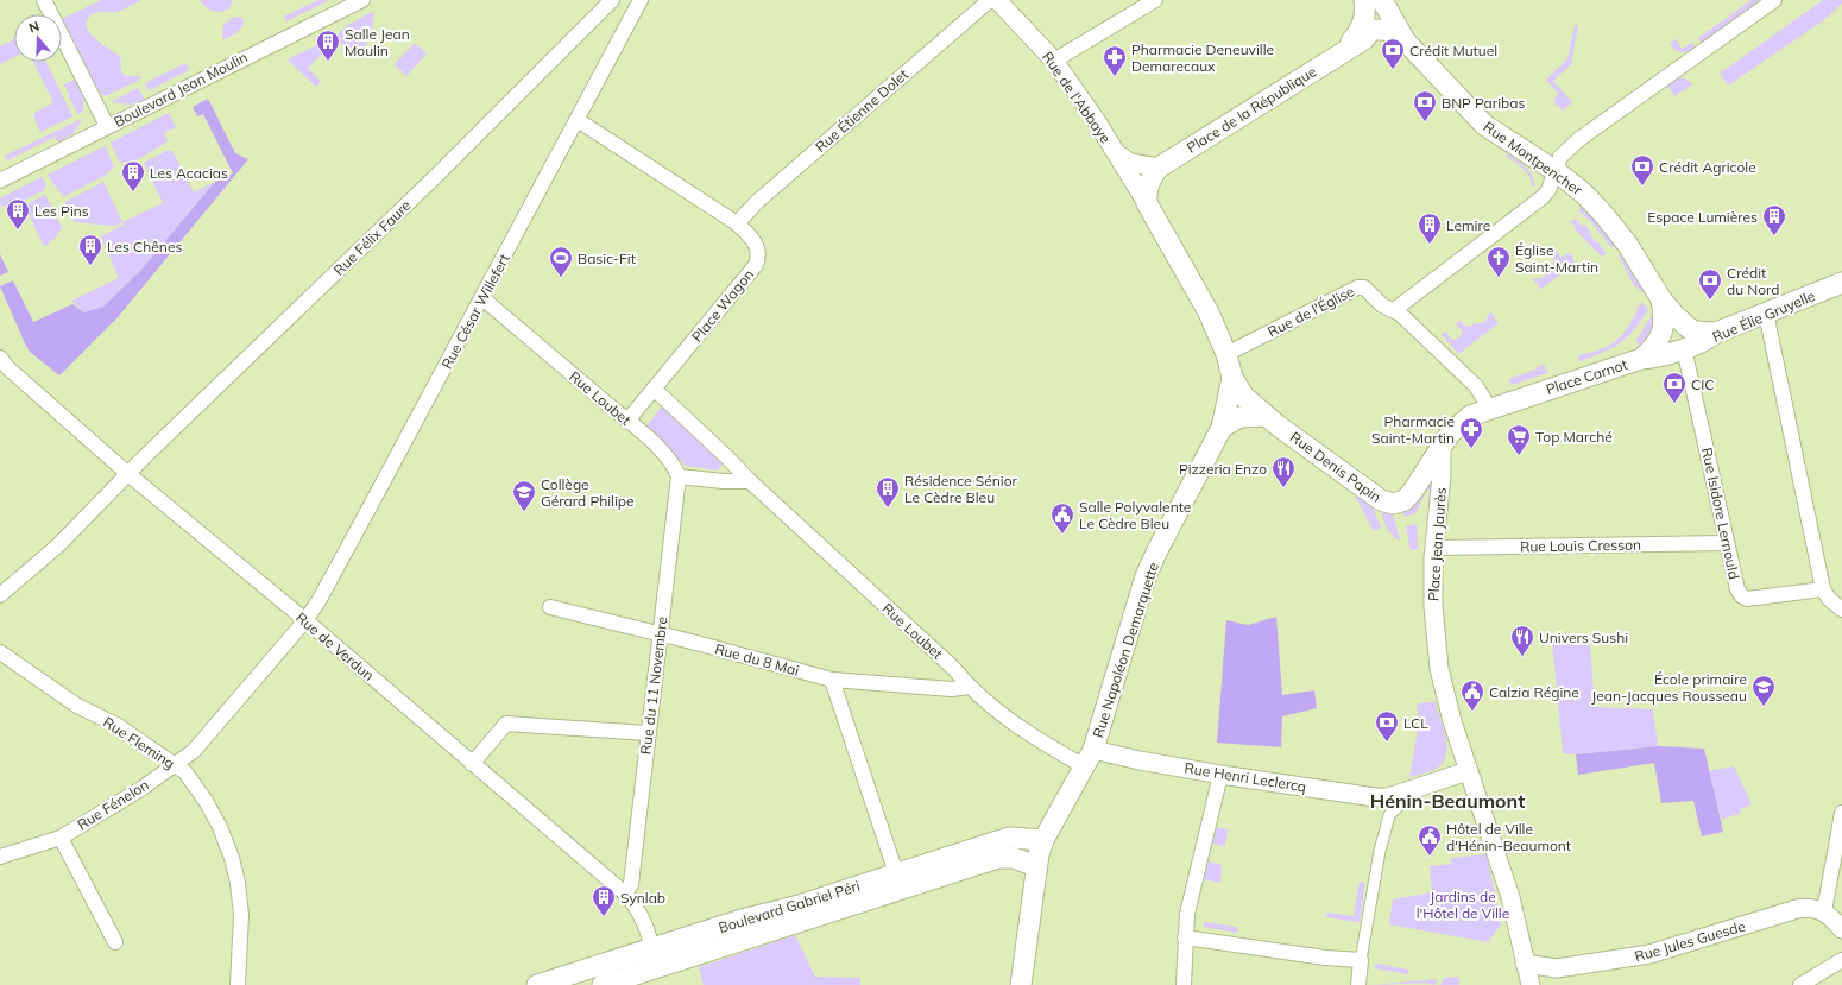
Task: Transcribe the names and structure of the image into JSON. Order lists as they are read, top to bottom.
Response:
{
  "streets": {
    "main road": [
      "Rue de l'Abbaye",
      "Place de la République",
      "Rue Montpencher",
      "Rue Élie Gruyelle",
      "Place Carnot",
      "Rue Denis Papin",
      "Rue Napoléon Demarquette",
      "Boulevard Gabriel Péri"
    ],
    "street": [
      "Boulevard Jean Moulin",
      "Rue Étienne Dolet",
      "Rue Félix Faure",
      "Place Wagon",
      "Rue César Willefert",
      "Rue de l'Église",
      "Rue Loubet",
      "Rue Isidore Lernould",
      "Place Jean Jaurès",
      "Rue Louis Cresson",
      "Rue de Verdun",
      "Rue du 8 Mai",
      "Rue du 11 Novembre",
      "Rue Fleming",
      "Rue Henri Leclercq",
      "Rue Fénelon",
      "Rue Jules Guesde"
    ]
  },
  "crossings": [
    ["Rue de l'Abbaye", "Place de la République"],
    ["Rue de l'Abbaye", "Rue de l'Église"],
    ["Rue de l'Abbaye", "Rue Denis Papin"],
    ["Rue de l'Abbaye", "Rue Napoléon Demarquette"],
    ["Place de la République", "Rue Montpencher"],
    ["Rue Étienne Dolet", "Place Wagon"],
    ["Rue Montpencher", "Rue Élie Gruyelle"],
    ["Rue Montpencher", "Place Carnot"],
    ["Rue Félix Faure", "Rue de Verdun"],
    ["Place Wagon", "Rue César Willefert"],
    ["Place Wagon", "Rue Loubet"],
    ["Rue César Willefert", "Rue Loubet"],
    ["Rue César Willefert", "Rue de Verdun"],
    ["Rue César Willefert", "Rue Fénelon"],
    ["Rue de l'Église", "Place Carnot"],
    ["Rue Élie Gruyelle", "Place Carnot"],
    ["Rue Élie Gruyelle", "Rue Isidore Lernould"],
    ["Place Carnot", "Rue Isidore Lernould"],
    ["Rue Loubet", "Rue Napoléon Demarquette"],
    ["Rue Loubet", "Rue du 8 Mai"],
    ["Rue Loubet", "Rue du 11 Novembre"],
    ["Rue Denis Papin", "Place Jean Jaurès"],
    ["Rue Denis Papin", "Rue Napoléon Demarquette"],
    ["Rue Isidore Lernould", "Rue Louis Cresson"],
    ["Place Jean Jaurès", "Rue Louis Cresson"],
    ["Place Jean Jaurès", "Rue Jules Guesde"],
    ["Rue de Verdun", "Rue du 11 Novembre"],
    ["Rue de Verdun", "Rue Fénelon"],
    ["Rue de Verdun", "Boulevard Gabriel Péri"],
    ["Rue Napoléon Demarquette", "Rue Henri Leclercq"],
    ["Rue Napoléon Demarquette", "Boulevard Gabriel Péri"],
    ["Rue du 8 Mai", "Rue du 11 Novembre"],
    ["Rue Fleming", "Rue Fénelon"]
  ],
  "districts": ["Hénin-Beaumont"],
  "parks": ["Jardins de l'Hôtel de Ville"],
  "places": {
    "building": [
      "Salle Jean Moulin",
      "Les Acacias",
      "Les Pins",
      "Espace Lumières",
      "Lemire",
      "Les Chênes",
      "Résidence Sénior Le Cèdre Bleu",
      "Synlab"
    ],
    "bank": [
      "Crédit Mutuel",
      "BNP Paribas",
      "Crédit Agricole",
      "Crédit du Nord",
      "CIC",
      "LCL"
    ],
    "pharmacy": ["Pharmacie Deneuville Demarecaux", "Pharmacie Saint-Martin"],
    "sports": ["Basic-Fit"],
    "church": ["Église Saint-Martin"],
    "supermarket": ["Top Marché"],
    "restaurant": ["Pizzeria Enzo", "Univers Sushi"],
    "school or university": ["Collège Gérard Philipe", "École primaire Jean-Jacques Rousseau"],
    "public building": ["Salle Polyvalente Le Cèdre Bleu", "Calzia Régine", "Hôtel de Ville d'Hénin-Beaumont"]
  },
  "north": "top"
}
